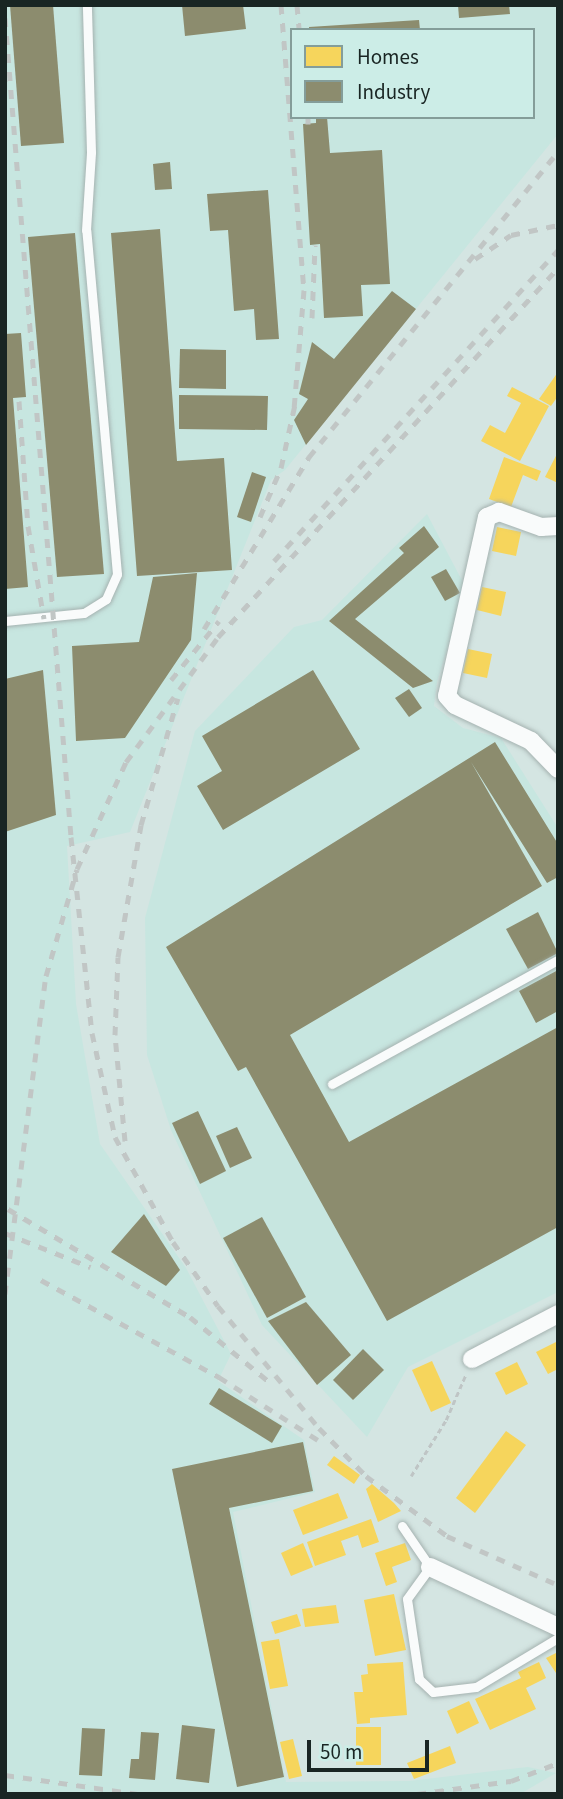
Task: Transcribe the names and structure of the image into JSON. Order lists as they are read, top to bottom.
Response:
{
  "legend": ["Homes", "Industry"],
  "scale_bar": "50 m"
}
